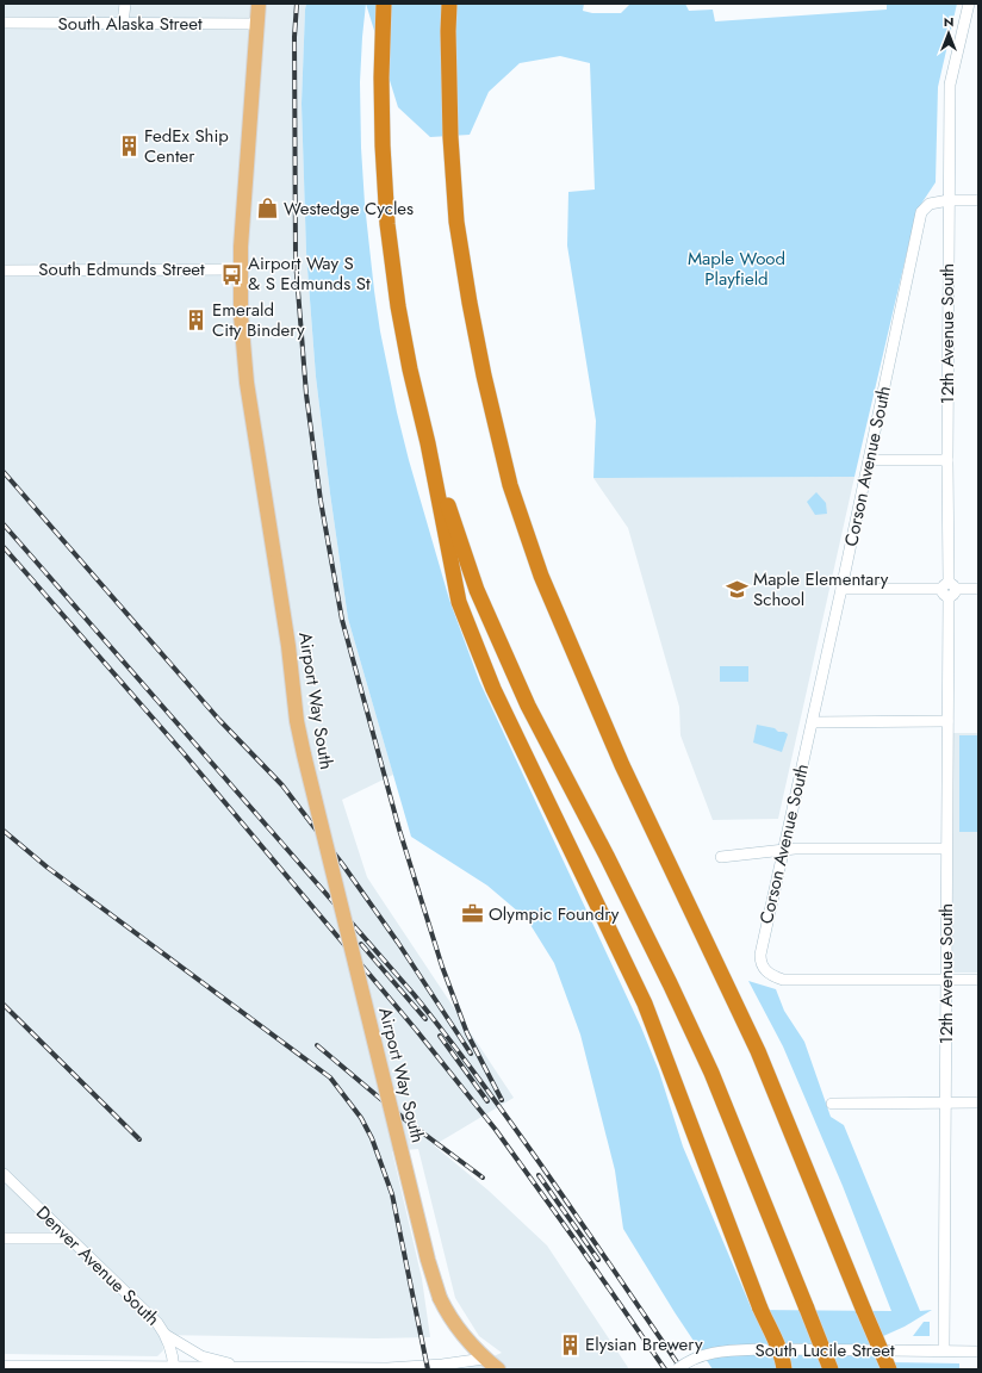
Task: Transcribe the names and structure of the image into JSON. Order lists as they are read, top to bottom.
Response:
{
  "streets": {
    "main road": ["Airport Way South"],
    "street": [
      "South Alaska Street",
      "South Edmunds Street",
      "12th Avenue South",
      "Corson Avenue South",
      "Denver Avenue South",
      "South Lucile Street"
    ]
  },
  "crossings": [
    ["South Alaska Street", "Airport Way South"],
    ["South Edmunds Street", "Airport Way South"],
    ["12th Avenue South", "Corson Avenue South"],
    ["12th Avenue South", "South Lucile Street"]
  ],
  "parks": ["Maple Wood Playfield"],
  "places": {
    "building": ["FedEx Ship Center", "Emerald City Bindery", "Elysian Brewery"],
    "shop": ["Westedge Cycles"],
    "bus stop": ["Airport Way S & S Edmunds St"],
    "school or university": ["Maple Elementary School"],
    "office": ["Olympic Foundry"]
  },
  "north": "top"
}
